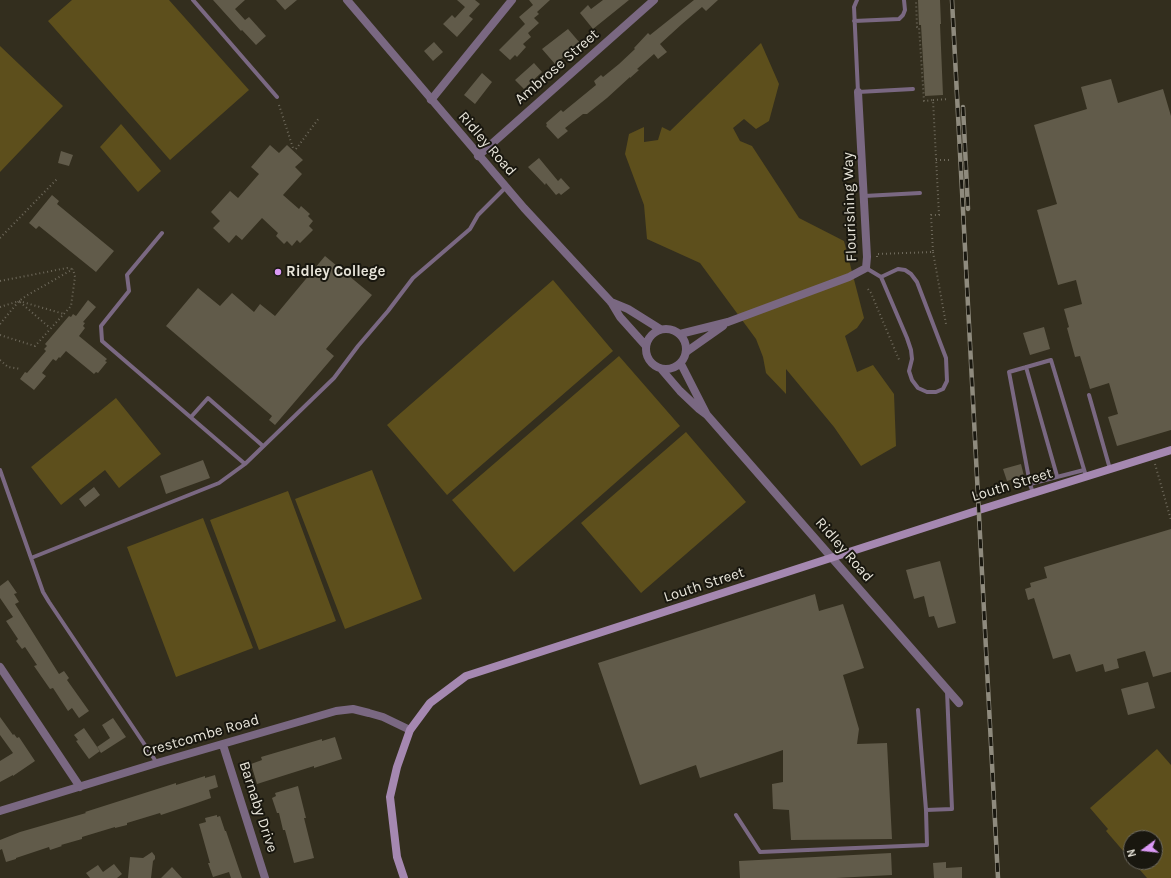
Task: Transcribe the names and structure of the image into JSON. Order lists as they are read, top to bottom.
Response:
{
  "streets": {
    "main road": ["Louth Street"],
    "street": [
      "Ambrose Street",
      "Ridley Road",
      "Flourishing Way",
      "Crestcombe Road",
      "Barnaby Drive"
    ]
  },
  "crossings": [
    ["Ambrose Street", "Ridley Road"],
    ["Ridley Road", "Flourishing Way"],
    ["Ridley Road", "Louth Street"],
    ["Louth Street", "Crestcombe Road"],
    ["Crestcombe Road", "Barnaby Drive"]
  ],
  "places": ["Ridley College"],
  "north": "left"
}
